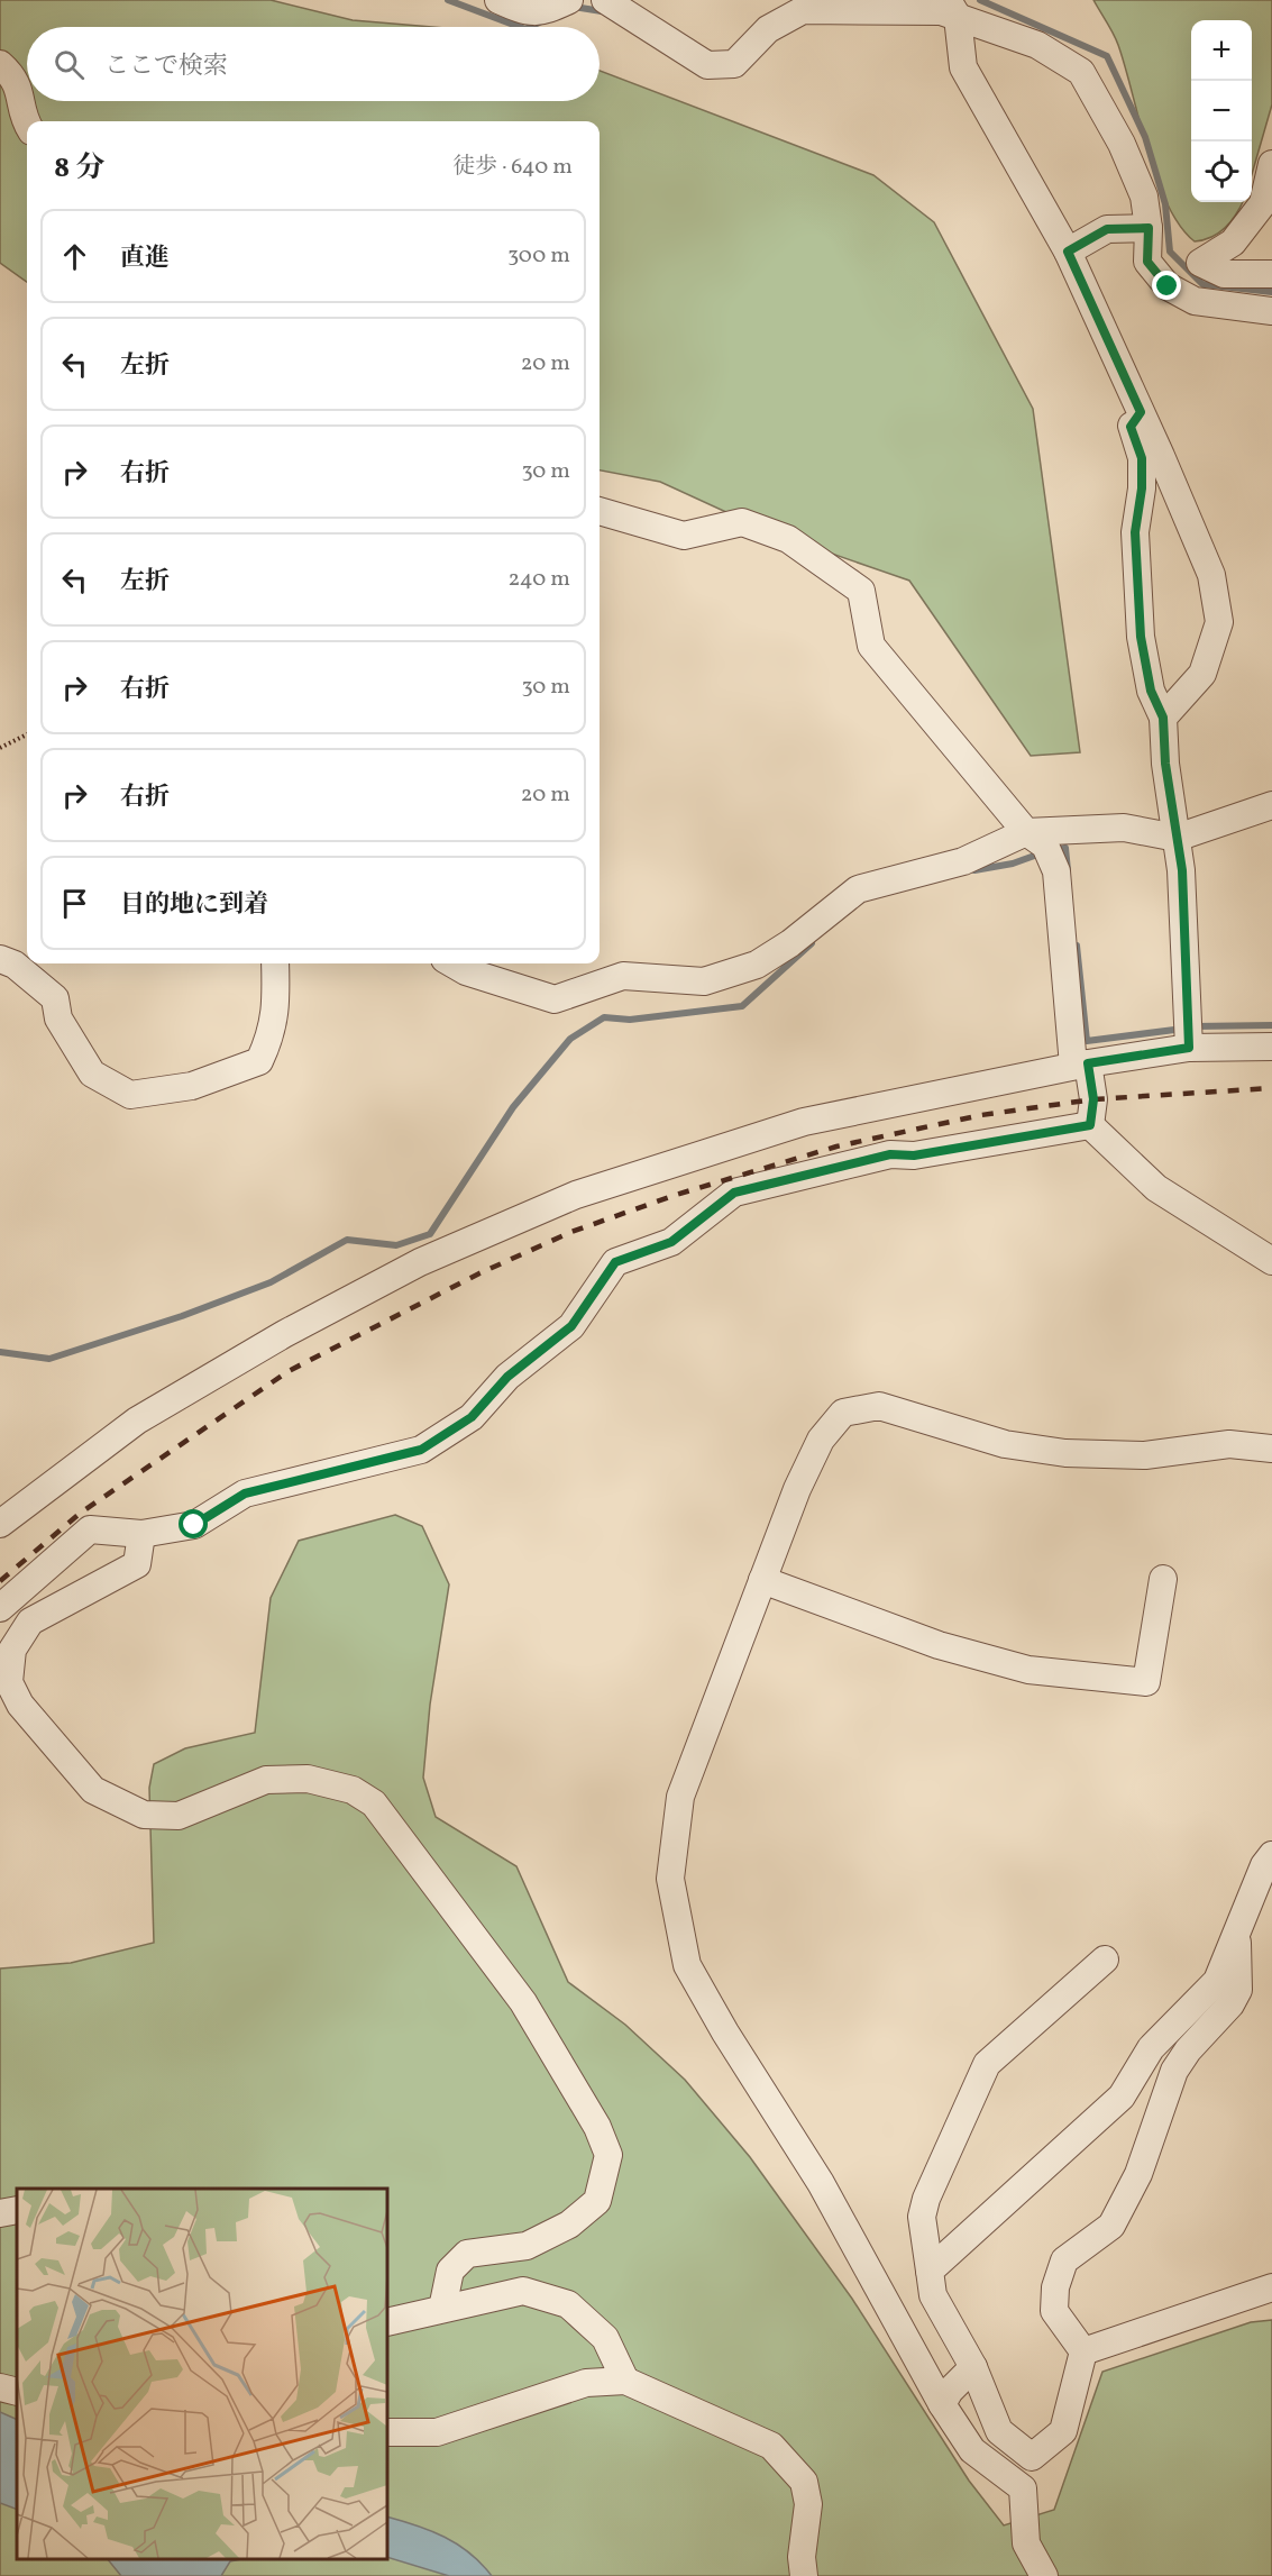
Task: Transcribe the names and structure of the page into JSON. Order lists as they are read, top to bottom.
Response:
{
  "page": {
    "map_buttons": ["+", "−"],
    "search": "ここで検索",
    "heading": ["8 分", "徒歩 · 640 m"],
    "list": [
      ["直進", "300 m"],
      ["左折", "20 m"],
      ["右折", "30 m"],
      ["左折", "240 m"],
      ["右折", "30 m"],
      ["右折", "20 m"],
      "目的地に到着"
    ]
  }
}
